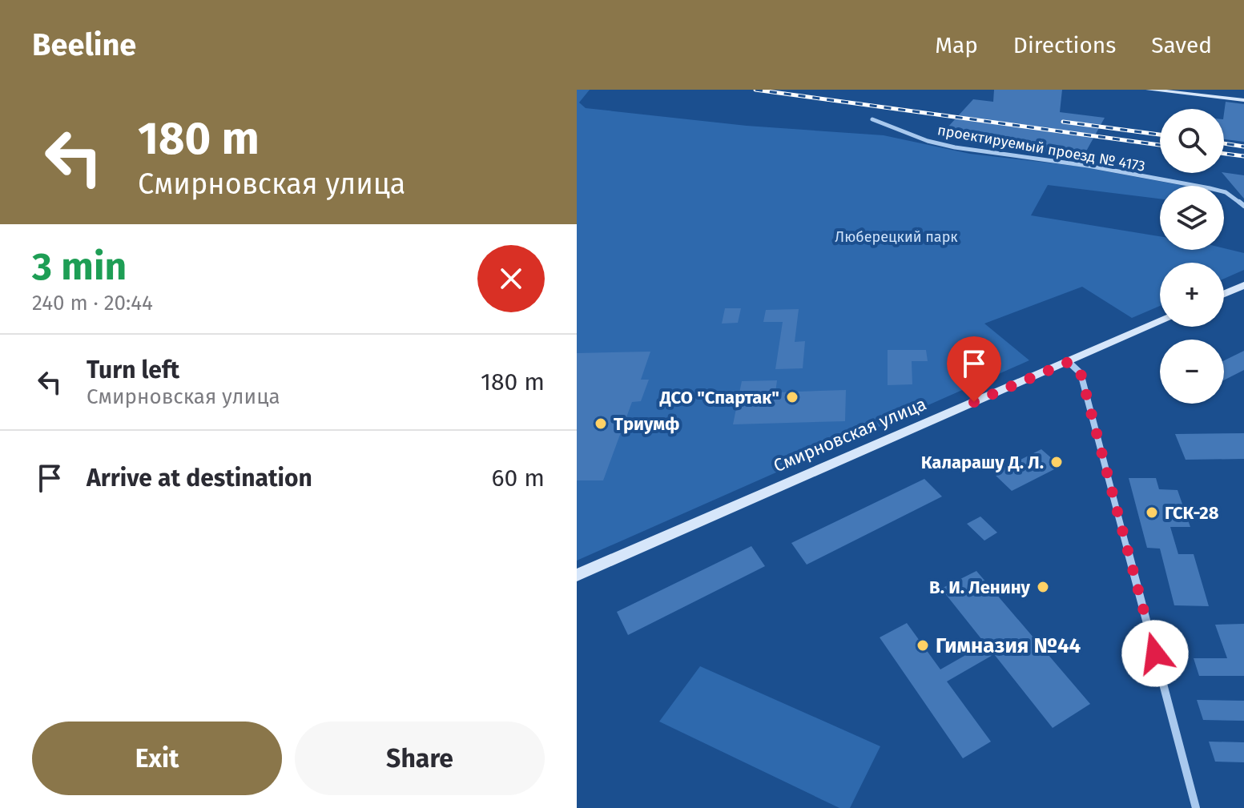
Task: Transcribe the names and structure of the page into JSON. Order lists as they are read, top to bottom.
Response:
{
  "streets": {
    "main road": ["Смирновская улица"],
    "street": ["проектируемый проезд № 4173"]
  },
  "parks": ["Люберецкий парк"],
  "places": [
    "ДСО \"Спартак\"",
    "Триумф",
    "Каларашу Д. Л.",
    "ГСК-28",
    "В. И. Ленину",
    "Гимназия №44"
  ],
  "page": {
    "header": "Beeline",
    "nav": ["Map", "Directions", "Saved"],
    "turn": ["180 m", "Смирновская улица"],
    "map_buttons": ["+", "−"],
    "heading": ["3 min", "240 m · 20:44"],
    "list": [
      {
        "name": "Turn left",
        "note": "Смирновская улица",
        "value": "180 m"
      },
      {
        "name": "Arrive at destination",
        "value": "60 m"
      }
    ],
    "buttons": ["Exit", "Share"]
  }
}
